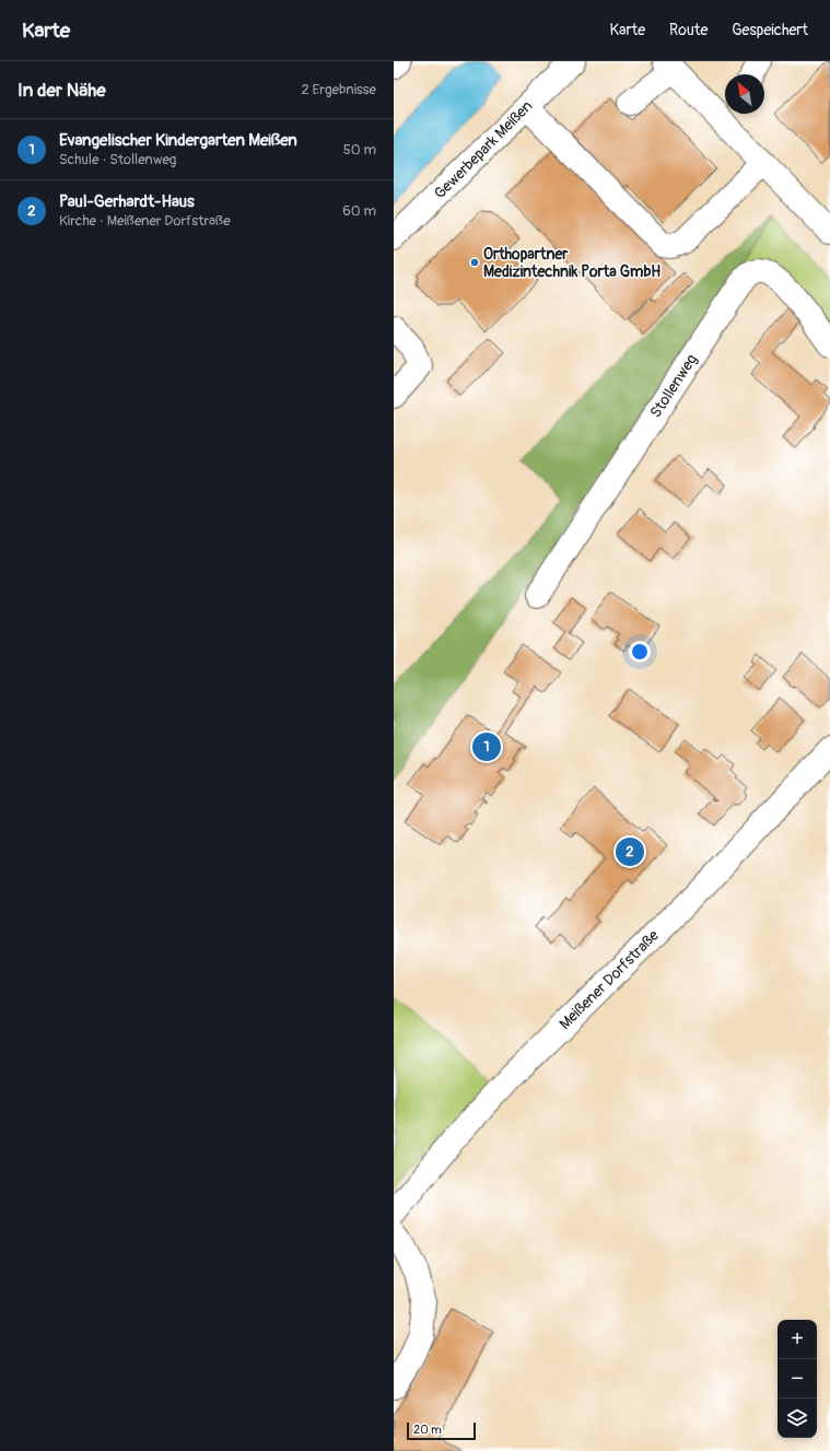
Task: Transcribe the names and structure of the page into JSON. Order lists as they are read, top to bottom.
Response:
{
  "streets": {
    "street": ["Gewerbepark Meißen", "Stollenweg", "Meißener Dorfstraße"]
  },
  "places": ["Orthopartner Medizintechnik Porta GmbH"],
  "scale_bar": "20 m",
  "north": "top left",
  "page": {
    "header": "Karte",
    "nav": ["Karte", "Route", "Gespeichert"],
    "heading": ["In der Nähe", "2 Ergebnisse"],
    "list": [
      {
        "mark": "1",
        "name": "Evangelischer Kindergarten Meißen",
        "note": "Schule · Stollenweg",
        "value": "50 m"
      },
      {
        "mark": "2",
        "name": "Paul-Gerhardt-Haus",
        "note": "Kirche · Meißener Dorfstraße",
        "value": "60 m"
      }
    ],
    "pins": ["1", "2"],
    "map_buttons": ["+", "−"],
    "scale": "20 m"
  }
}
